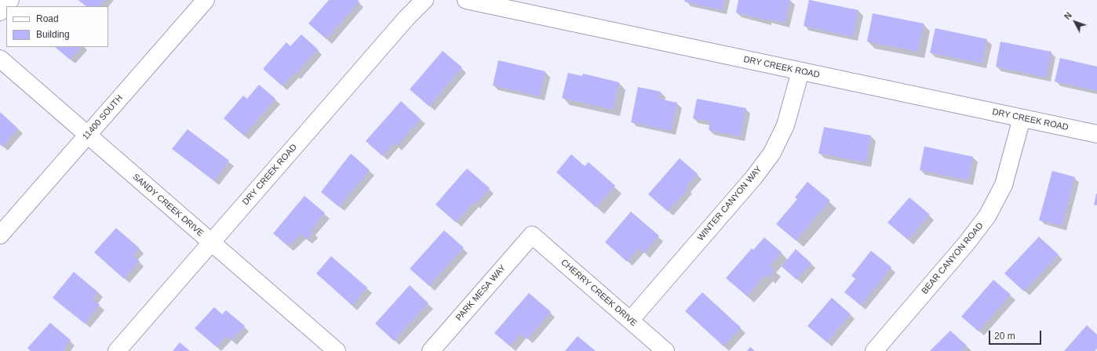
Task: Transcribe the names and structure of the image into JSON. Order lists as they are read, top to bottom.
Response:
{
  "streets": {
    "street": [
      "DRY CREEK ROAD",
      "11400 SOUTH",
      "WINTER CANYON WAY",
      "SANDY CREEK DRIVE",
      "BEAR CANYON ROAD",
      "PARK MESA WAY",
      "CHERRY CREEK DRIVE"
    ]
  },
  "crossings": [
    ["DRY CREEK ROAD", "WINTER CANYON WAY"],
    ["DRY CREEK ROAD", "SANDY CREEK DRIVE"],
    ["DRY CREEK ROAD", "BEAR CANYON ROAD"],
    ["11400 SOUTH", "SANDY CREEK DRIVE"],
    ["WINTER CANYON WAY", "CHERRY CREEK DRIVE"],
    ["PARK MESA WAY", "CHERRY CREEK DRIVE"]
  ],
  "legend": ["Road", "Building"],
  "scale_bar": "20 m",
  "north": "top left"
}
